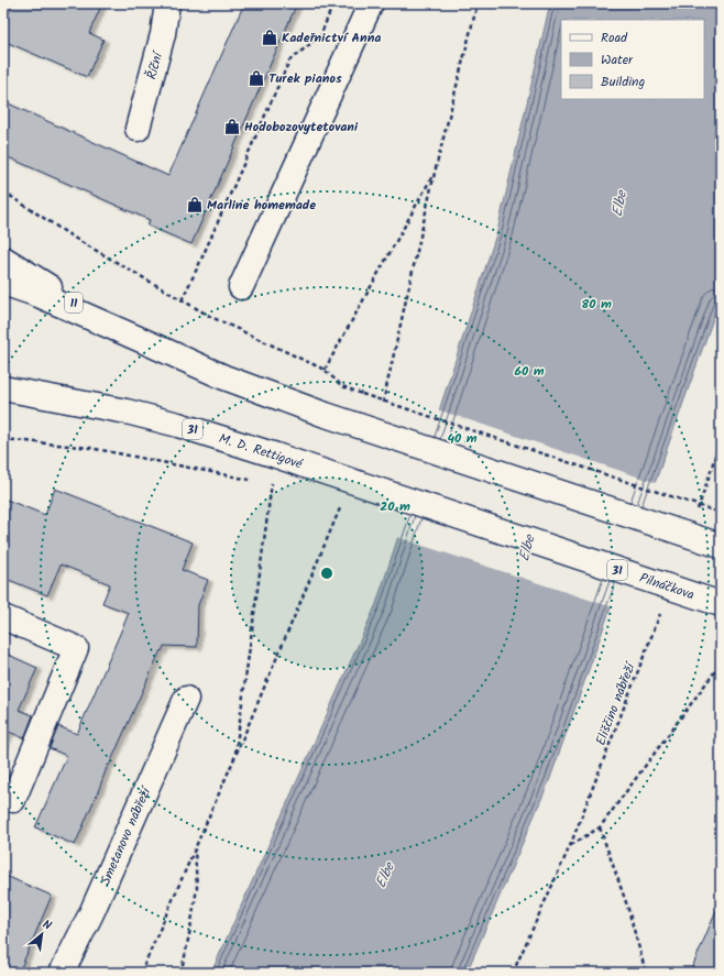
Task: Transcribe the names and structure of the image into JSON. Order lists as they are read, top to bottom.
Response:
{
  "streets": {
    "main road": [
      "Říční",
      "11",
      "31",
      "M. D. Rettigové",
      "Pilnáčkova",
      "Smetanovo nábřeží"
    ],
    "path": ["Eliščino nábřeží"]
  },
  "crossings": [
    ["31", "M. D. Rettigové"],
    ["M. D. Rettigové", "Pilnáčkova"]
  ],
  "water": ["Elbe"],
  "places": {
    "shop": [
      "Kadeřnictví Anna",
      "Turek pianos",
      "Hodobozovytetovani",
      "Marline homemade"
    ]
  },
  "legend": ["Road", "Water", "Building"],
  "north": "top right",
  "rings": [
    "80 m",
    "60 m",
    "40 m",
    "20 m"
  ]
}
